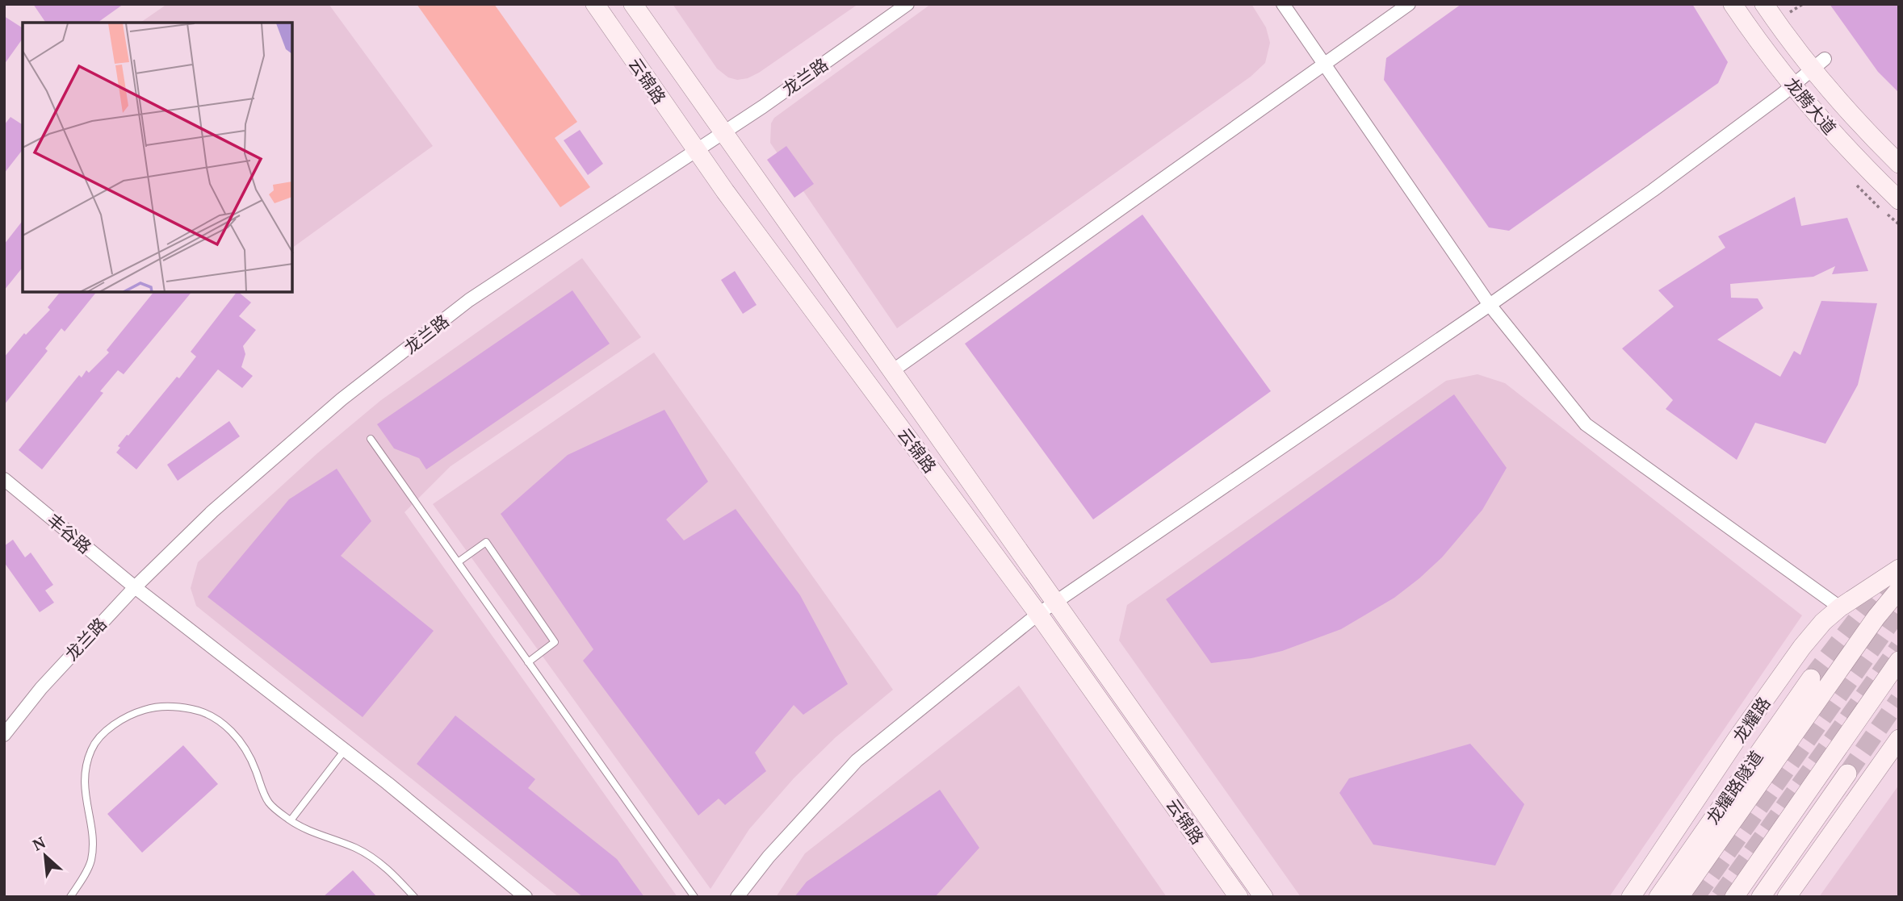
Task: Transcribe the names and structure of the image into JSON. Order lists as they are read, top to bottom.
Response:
{
  "streets": {
    "main road": [
      "云锦路",
      "龙腾大道",
      "龙耀路",
      "龙耀路隧道"
    ],
    "street": ["龙兰路", "丰谷路"]
  },
  "crossings": [
    ["龙兰路", "云锦路"],
    ["龙兰路", "丰谷路"]
  ],
  "north": "top left"
}
